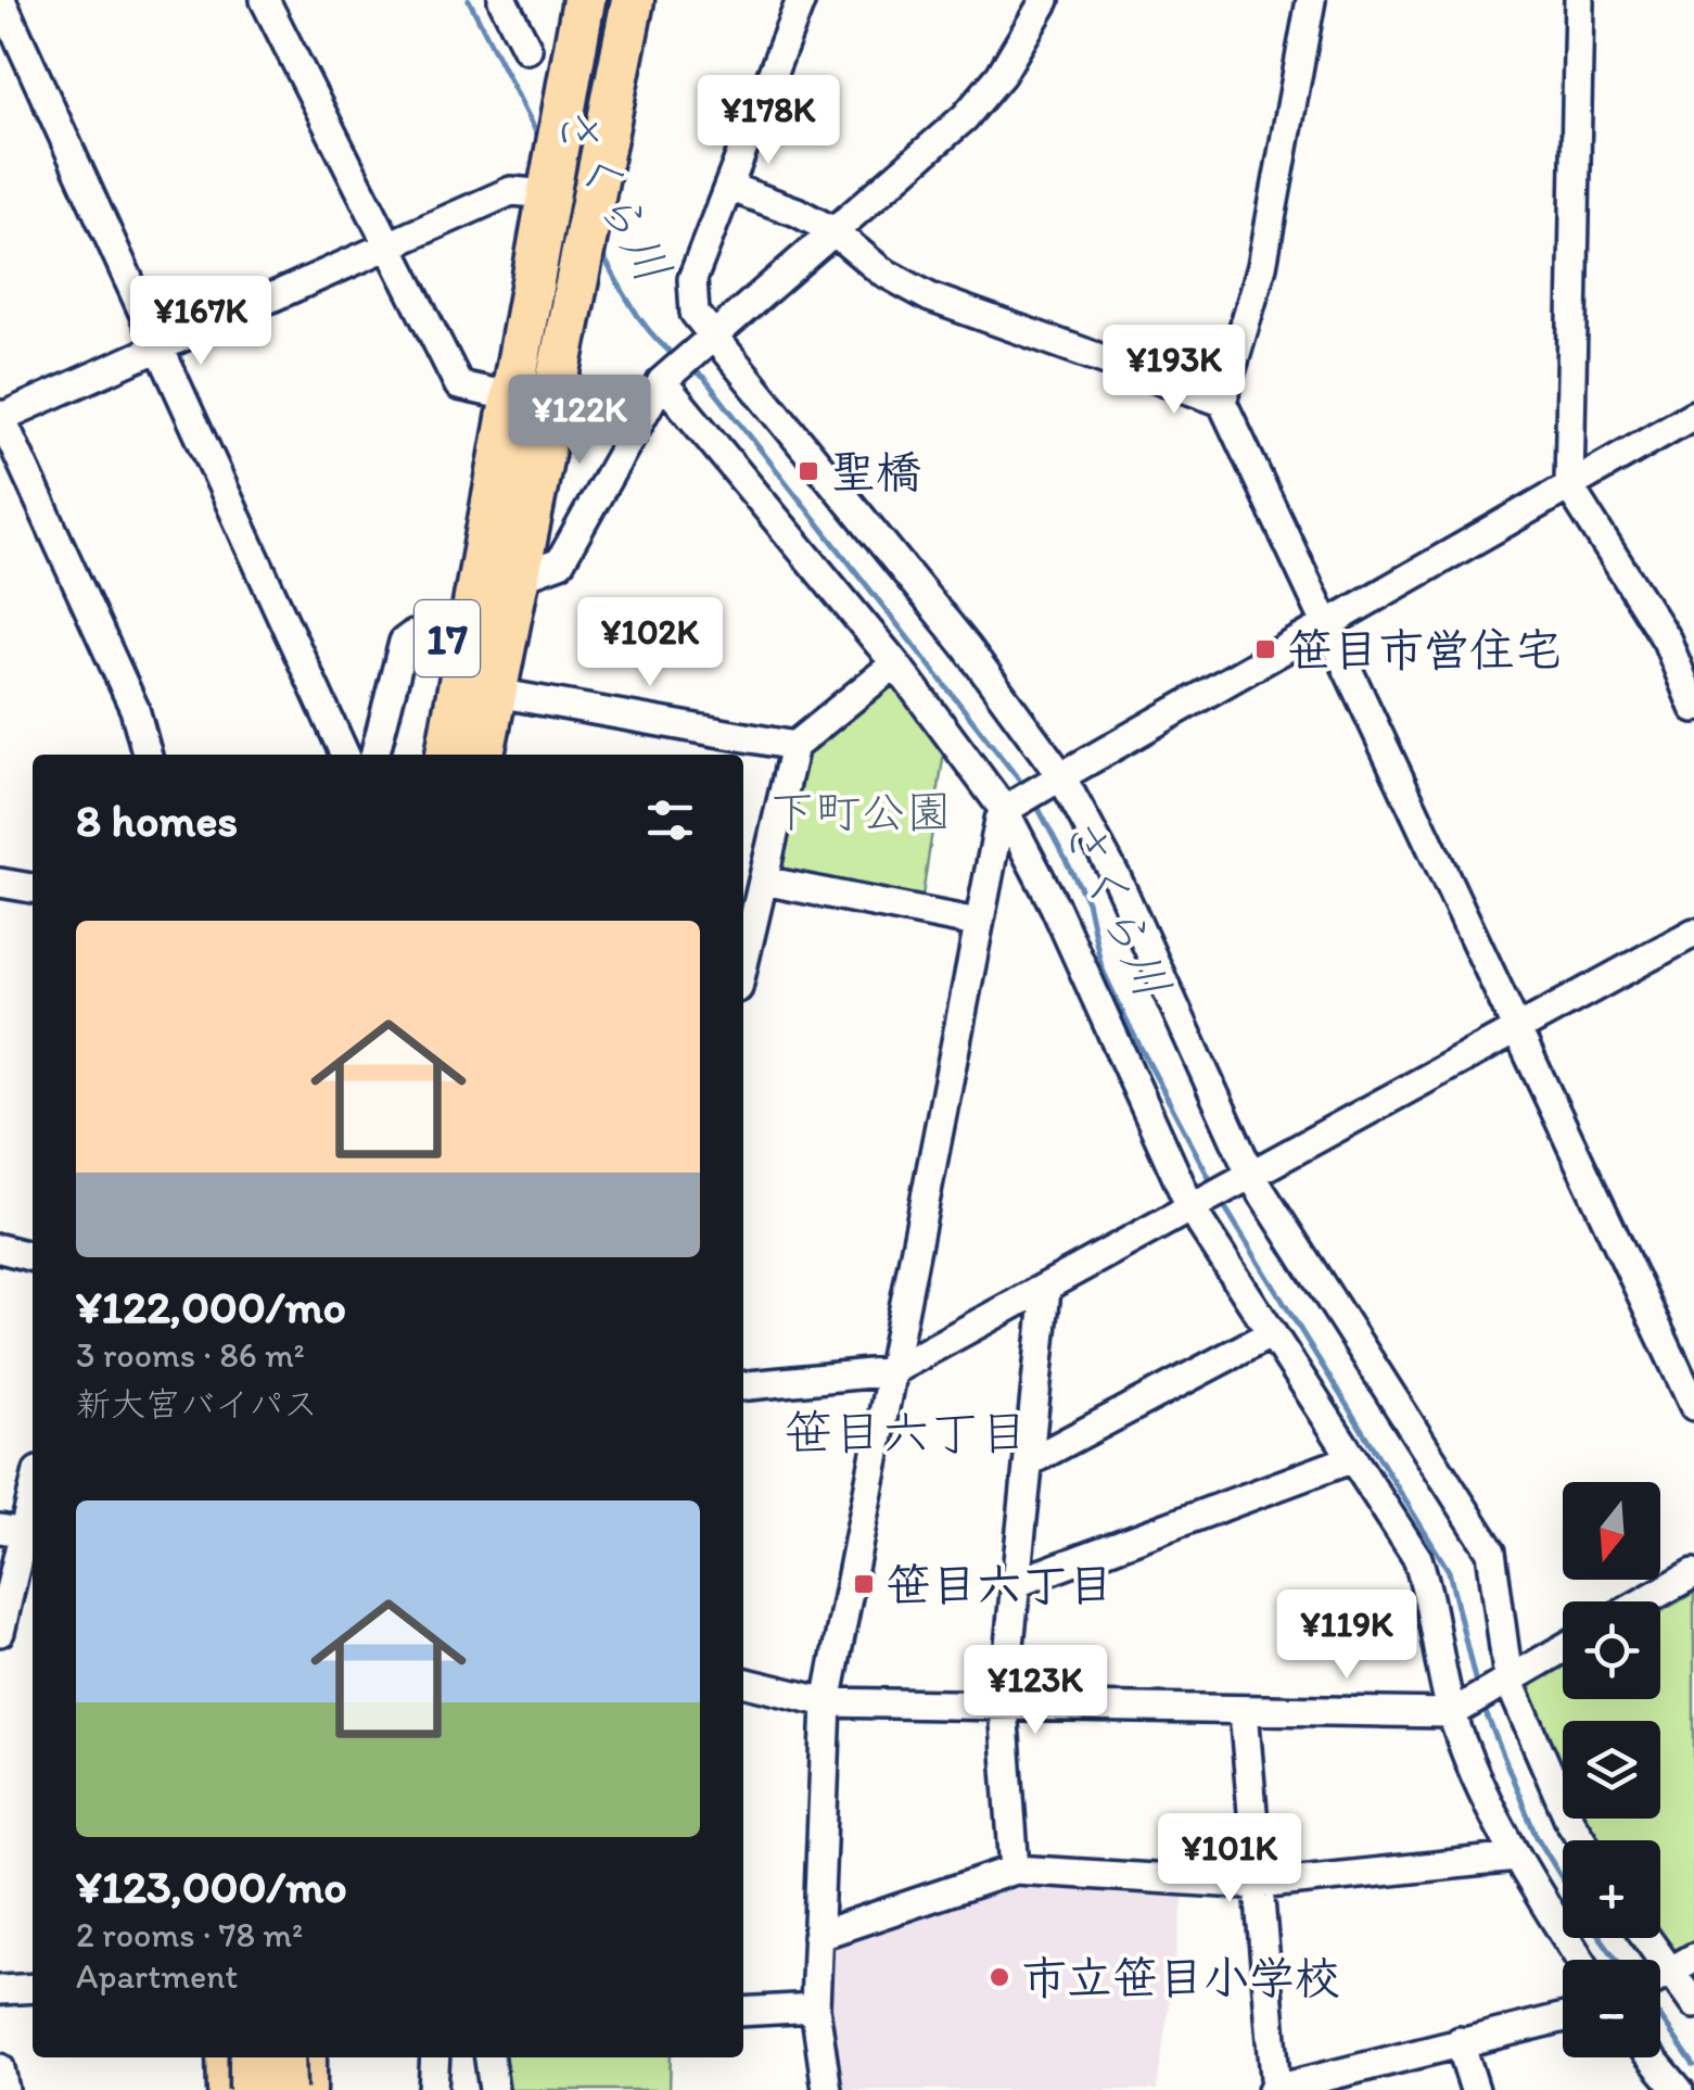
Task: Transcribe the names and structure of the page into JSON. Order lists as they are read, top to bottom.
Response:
{
  "streets": {
    "highway": ["17"]
  },
  "districts": ["笹目六丁目"],
  "water": ["さくら川"],
  "parks": ["下町公園"],
  "places": {
    "transit": ["聖橋", "笹目市営住宅", "笹目六丁目"],
    "other": ["市立笹目小学校"]
  },
  "north": "bottom",
  "page": {
    "price": [
      "¥178K",
      "¥167K",
      "¥193K",
      "¥122K",
      "¥102K",
      "¥119K",
      "¥123K",
      "¥101K"
    ],
    "heading": "8 homes",
    "list": [
      {
        "name": "¥122,000/mo",
        "note": "3 rooms · 86 m² · 新大宮バイパス"
      },
      {
        "name": "¥123,000/mo",
        "note": "2 rooms · 78 m² · Apartment"
      }
    ],
    "map_buttons": ["+", "−"]
  }
}
